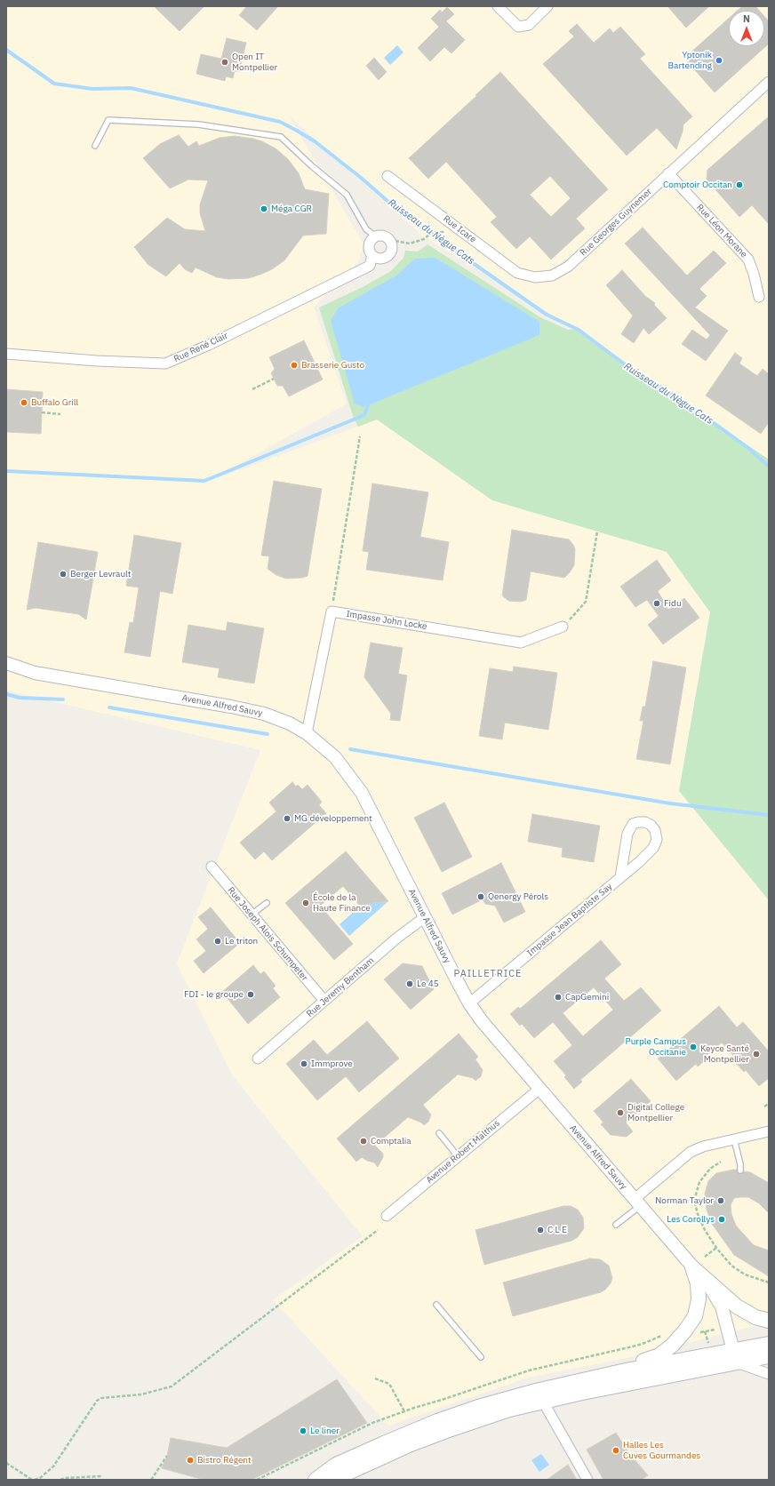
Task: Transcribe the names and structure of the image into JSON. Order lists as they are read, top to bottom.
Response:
{
  "streets": {
    "street": [
      "Rue Georges Guynemer",
      "Rue Icare",
      "Rue Léon Morane",
      "Rue René Clair",
      "Impasse John Locke",
      "Avenue Alfred Sauvy",
      "Impasse Jean Baptiste Say",
      "Rue Joseph Alois Schumpeter",
      "Rue Jeremy Bentham",
      "Avenue Robert Malthus"
    ]
  },
  "crossings": [
    ["Rue Georges Guynemer", "Rue Icare"],
    ["Rue Georges Guynemer", "Rue Léon Morane"],
    ["Avenue Alfred Sauvy", "Impasse Jean Baptiste Say"],
    ["Avenue Alfred Sauvy", "Rue Jeremy Bentham"],
    ["Avenue Alfred Sauvy", "Avenue Robert Malthus"],
    ["Rue Joseph Alois Schumpeter", "Rue Jeremy Bentham"]
  ],
  "districts": ["PAILLETRICE"],
  "water": ["Ruisseau du Nègue Cats"],
  "places": [
    "Yptonik Bartending",
    "Open IT Montpellier",
    "Comptoir Occitan",
    "Méga CGR",
    "Brasserie Gusto",
    "Buffalo Grill",
    "Berger Levrault",
    "Fidu",
    "MG développement",
    "Qenergy Pérols",
    "École de la Haute Finance",
    "Le triton",
    "Le 45",
    "FDI - le groupe",
    "CapGemini",
    "Purple Campus Occitanie",
    "Keyce Santé Montpellier",
    "Immprove",
    "Digital College Montpellier",
    "Comptalia",
    "Norman Taylor",
    "Les Corollys",
    "C L E",
    "Le liner",
    "Halles Les Cuves Gourmandes",
    "Bistro Régent"
  ],
  "north": "top"
}
